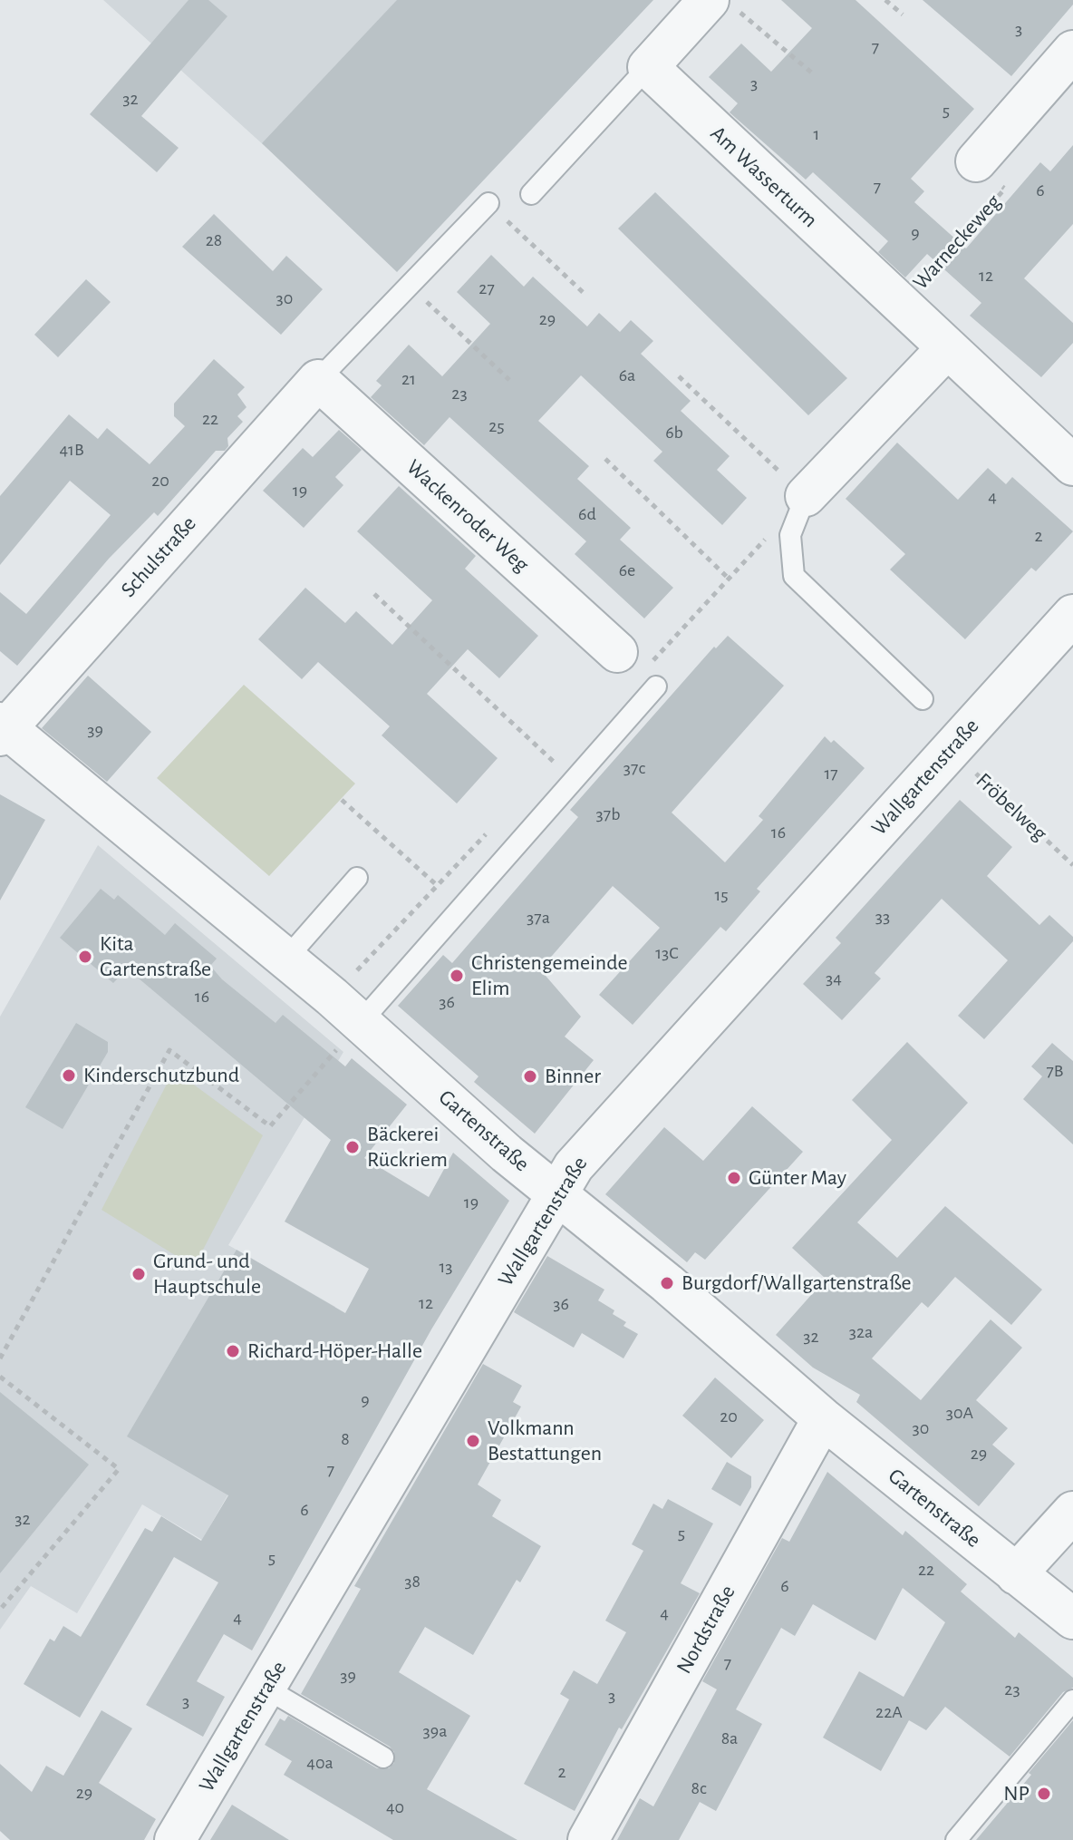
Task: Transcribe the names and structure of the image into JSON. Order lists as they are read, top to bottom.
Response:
{
  "streets": {
    "street": [
      "Am Wasserturm",
      "Warneckeweg",
      "Wackenroder Weg",
      "Schulstraße",
      "Wallgartenstraße",
      "Gartenstraße",
      "Nordstraße"
    ],
    "path": ["Fröbelweg"]
  },
  "crossings": [
    ["Am Wasserturm", "Warneckeweg"],
    ["Wackenroder Weg", "Schulstraße"],
    ["Schulstraße", "Gartenstraße"],
    ["Wallgartenstraße", "Fröbelweg"],
    ["Wallgartenstraße", "Gartenstraße"],
    ["Gartenstraße", "Nordstraße"]
  ],
  "places": [
    "Kita Gartenstraße",
    "Christengemeinde Elim",
    "Kinderschutzbund",
    "Binner",
    "Bäckerei Rückriem",
    "Günter May",
    "Grund- und Hauptschule",
    "Burgdorf/Wallgartenstraße",
    "Richard-Höper-Halle",
    "Volkmann Bestattungen",
    "NP"
  ],
  "house_numbers": [
    "3",
    "7",
    "3",
    "32",
    "5",
    "1",
    "7",
    "6",
    "9",
    "28",
    "12",
    "27",
    "30",
    "29",
    "6a",
    "21",
    "23",
    "22",
    "25",
    "6b",
    "41B",
    "20",
    "19",
    "4",
    "6d",
    "2",
    "6e",
    "39",
    "37c",
    "17",
    "37b",
    "16",
    "15",
    "33",
    "37a",
    "13C",
    "34",
    "16",
    "36",
    "7B",
    "19",
    "13",
    "12",
    "36",
    "32a",
    "32",
    "9",
    "30A",
    "20",
    "30",
    "8",
    "29",
    "7",
    "6",
    "32",
    "5",
    "5",
    "22",
    "38",
    "6",
    "4",
    "4",
    "7",
    "39",
    "23",
    "3",
    "3",
    "22A",
    "39a",
    "8a",
    "40a",
    "2",
    "8c",
    "29",
    "40"
  ]
}
